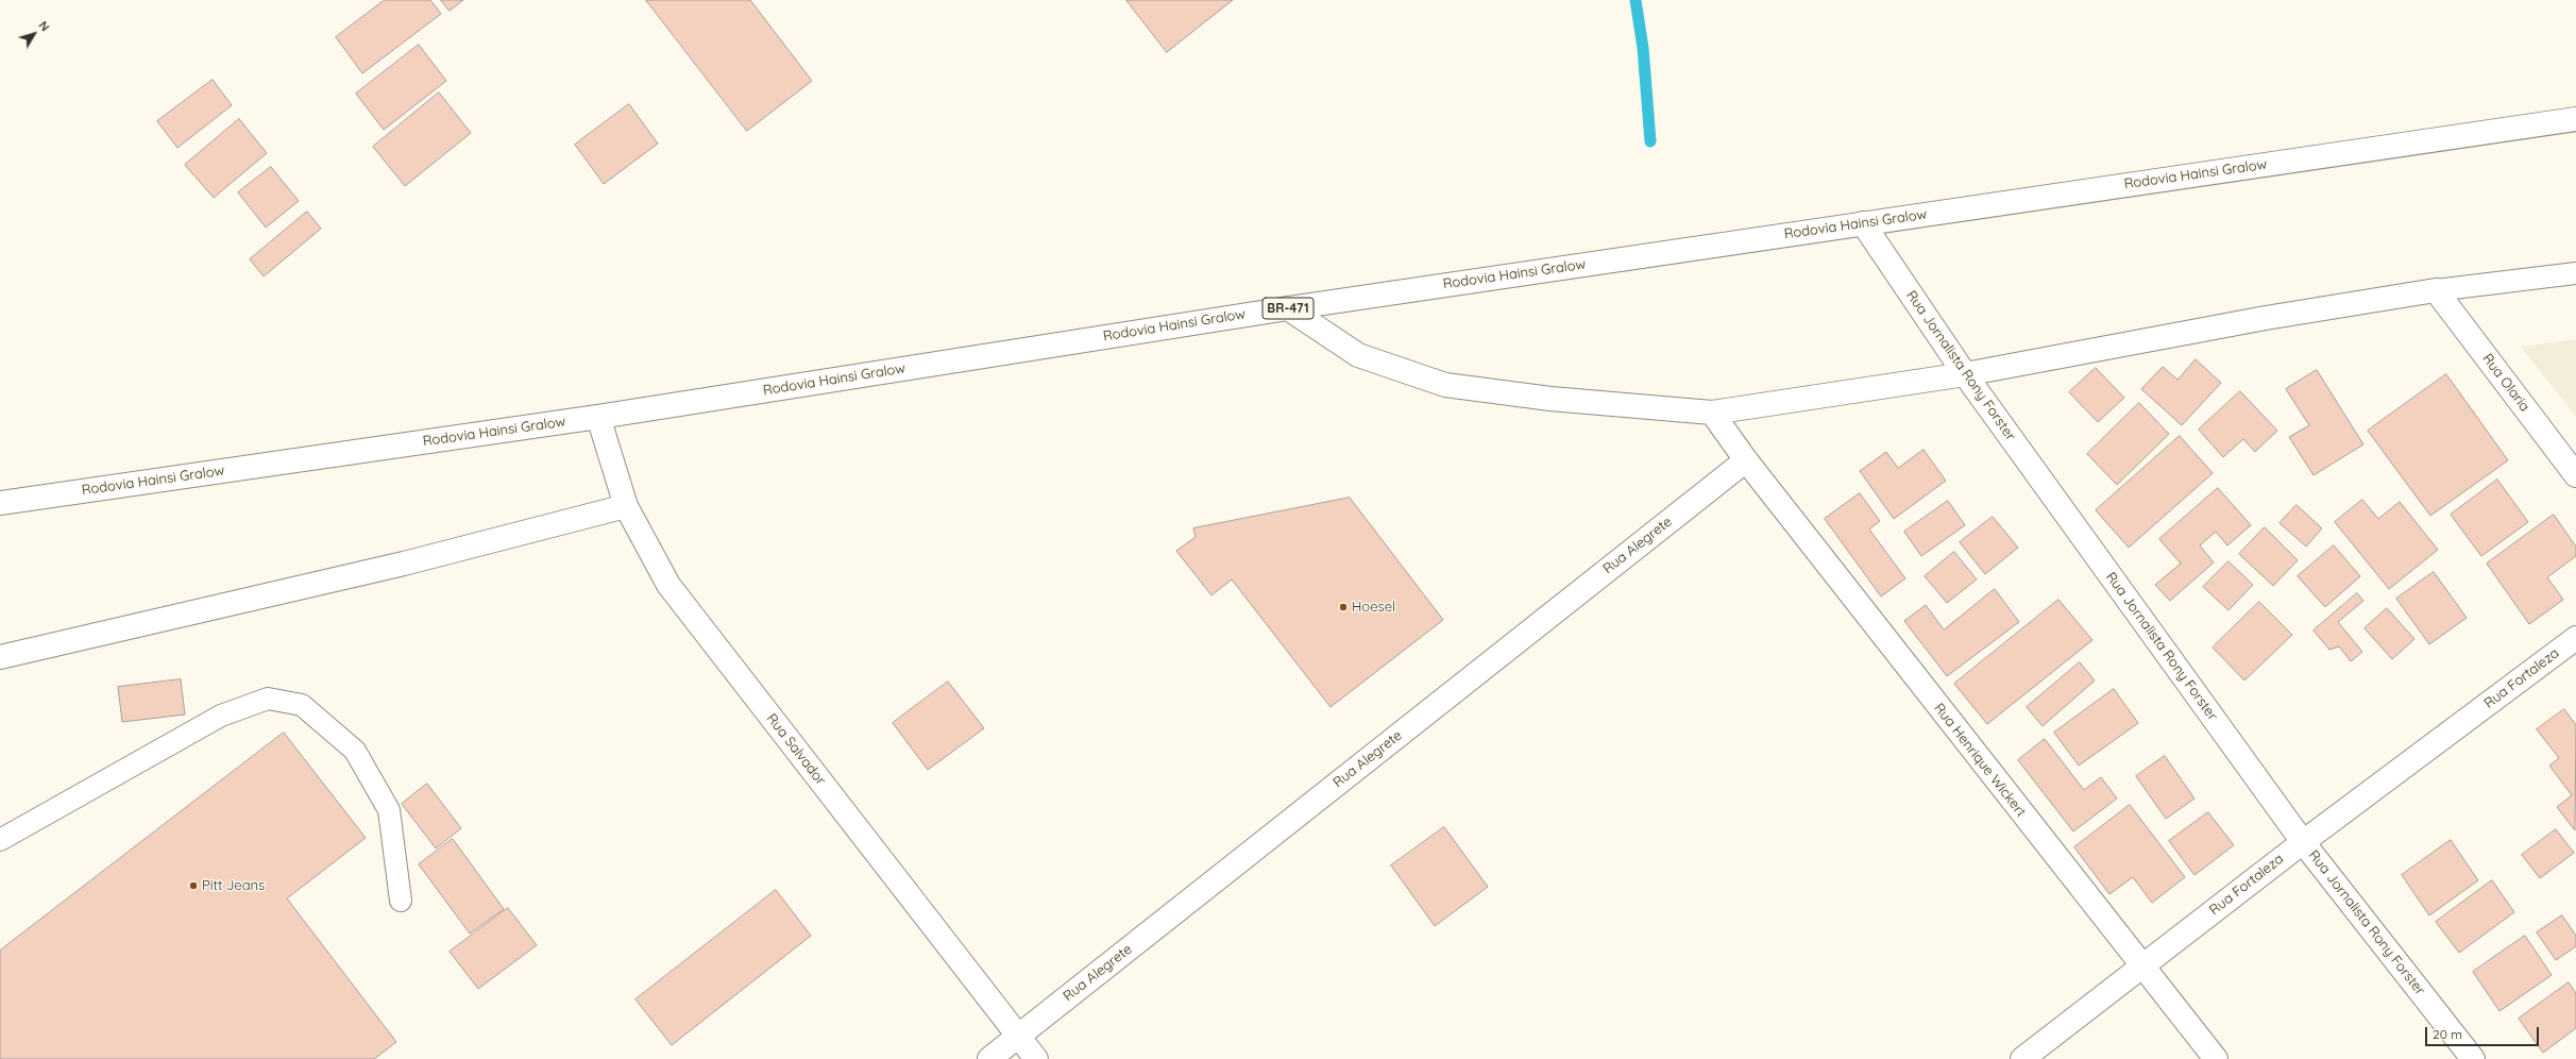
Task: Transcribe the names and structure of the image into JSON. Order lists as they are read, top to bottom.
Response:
{
  "streets": {
    "street": [
      "Rodovia Hainsi Gralow",
      "BR-471",
      "Rua Jornalista Rony Forster",
      "Rua Olaria",
      "Rua Alegrete",
      "Rua Fortaleza",
      "Rua Salvador",
      "Rua Henrique Wickert"
    ]
  },
  "crossings": [
    ["Rodovia Hainsi Gralow", "Rua Jornalista Rony Forster"],
    ["Rodovia Hainsi Gralow", "Rua Salvador"],
    ["Rua Jornalista Rony Forster", "Rua Fortaleza"],
    ["Rua Alegrete", "Rua Salvador"],
    ["Rua Alegrete", "Rua Henrique Wickert"],
    ["Rua Fortaleza", "Rua Henrique Wickert"]
  ],
  "places": ["Hoesel", "Pitt Jeans"],
  "scale_bar": "20 m",
  "north": "top right"
}
